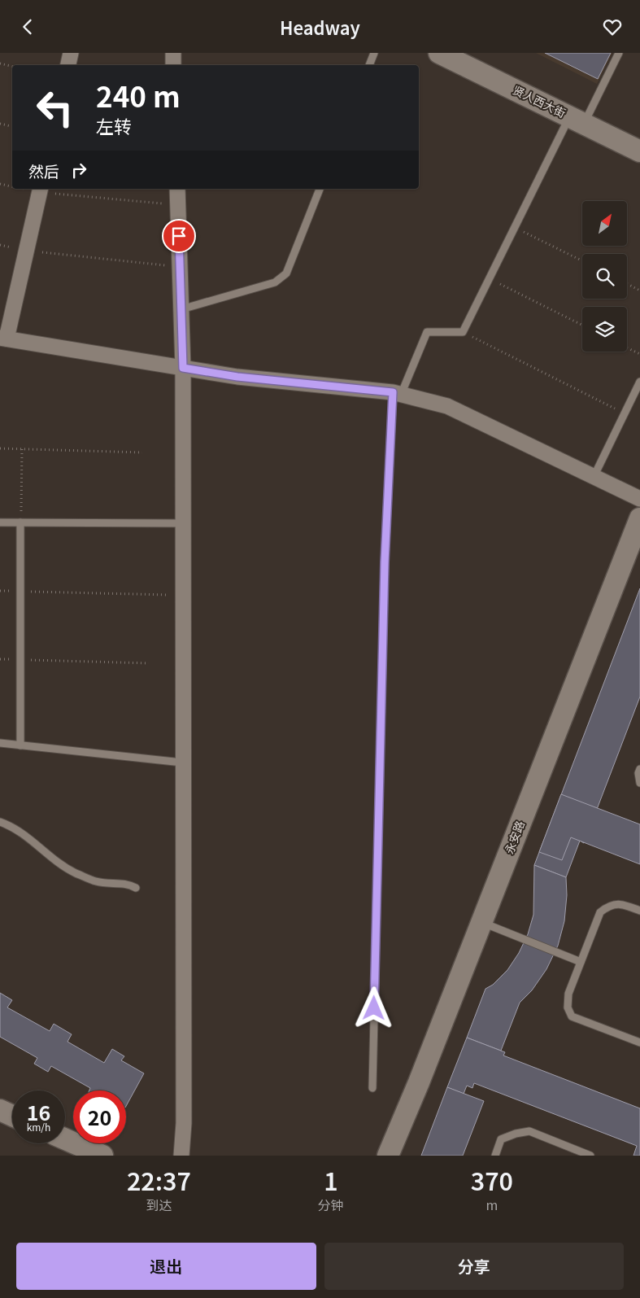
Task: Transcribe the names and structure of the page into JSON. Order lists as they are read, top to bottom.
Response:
{
  "streets": {
    "street": ["贤人西大街", "永安路"]
  },
  "north": "top right",
  "page": {
    "header": "Headway",
    "turn": ["240 m", "左转"],
    "then": "然后",
    "speed": "16 km/h",
    "limit": "20",
    "eta": [
      "22:37",
      "到达",
      "1",
      "分钟",
      "370",
      "m"
    ],
    "buttons": ["退出", "分享"]
  }
}
